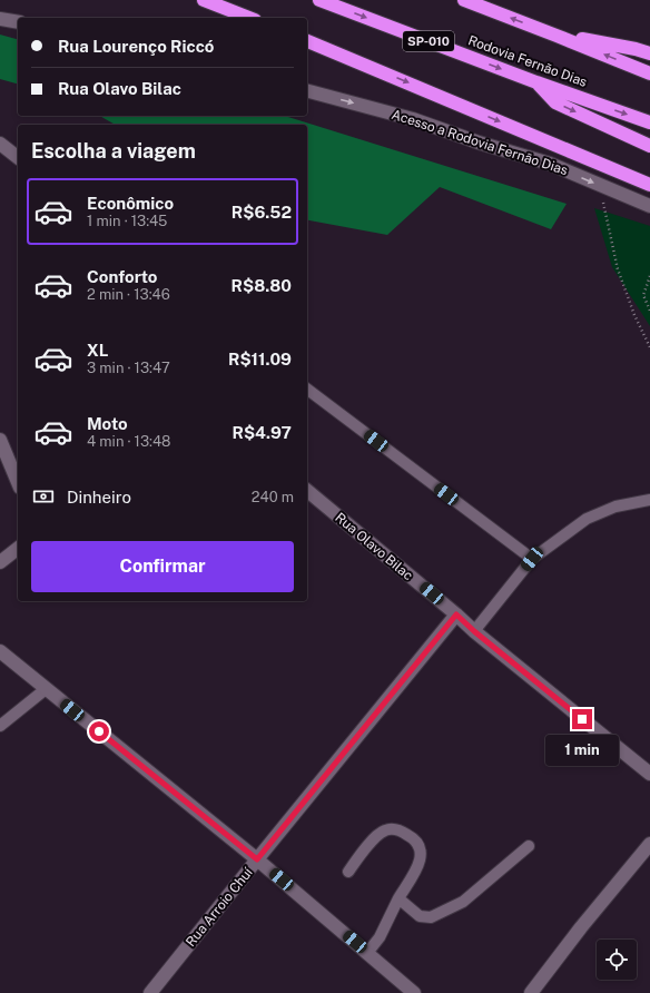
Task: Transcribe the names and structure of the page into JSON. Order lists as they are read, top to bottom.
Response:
{
  "streets": {
    "highway": ["SP-010", "Rodovia Fernão Dias"],
    "street": ["Acesso a Rodovia Fernão Dias", "Rua Olavo Bilac", "Rua Arroio Chuí"]
  },
  "crossings": [
    ["Rua Olavo Bilac", "Rua Arroio Chuí"]
  ],
  "one_way": ["Acesso a Rodovia Fernão Dias"],
  "page": {
    "banner": ["Rua Lourenço Riccó", "Rua Olavo Bilac"],
    "heading": "Escolha a viagem",
    "list": [
      {
        "name": "Econômico",
        "note": "1 min · 13:45",
        "value": "R$6.52"
      },
      {
        "name": "Conforto",
        "note": "2 min · 13:46",
        "value": "R$8.80"
      },
      {
        "name": "XL",
        "note": "3 min · 13:47",
        "value": "R$11.09"
      },
      {
        "name": "Moto",
        "note": "4 min · 13:48",
        "value": "R$4.97"
      }
    ],
    "pay": ["Dinheiro", "240 m"],
    "buttons": "Confirmar",
    "bubble": "1 min"
  }
}
